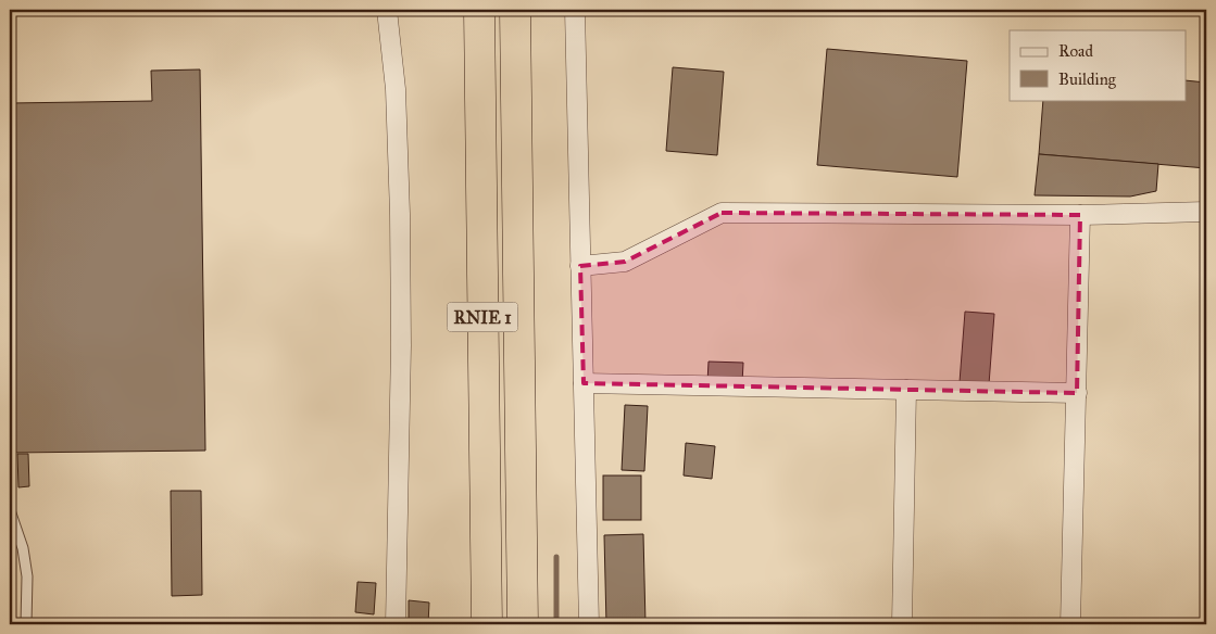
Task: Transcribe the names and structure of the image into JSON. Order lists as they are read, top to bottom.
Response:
{
  "streets": {
    "highway": ["RNIE 1"]
  },
  "legend": ["Road", "Building"]
}
